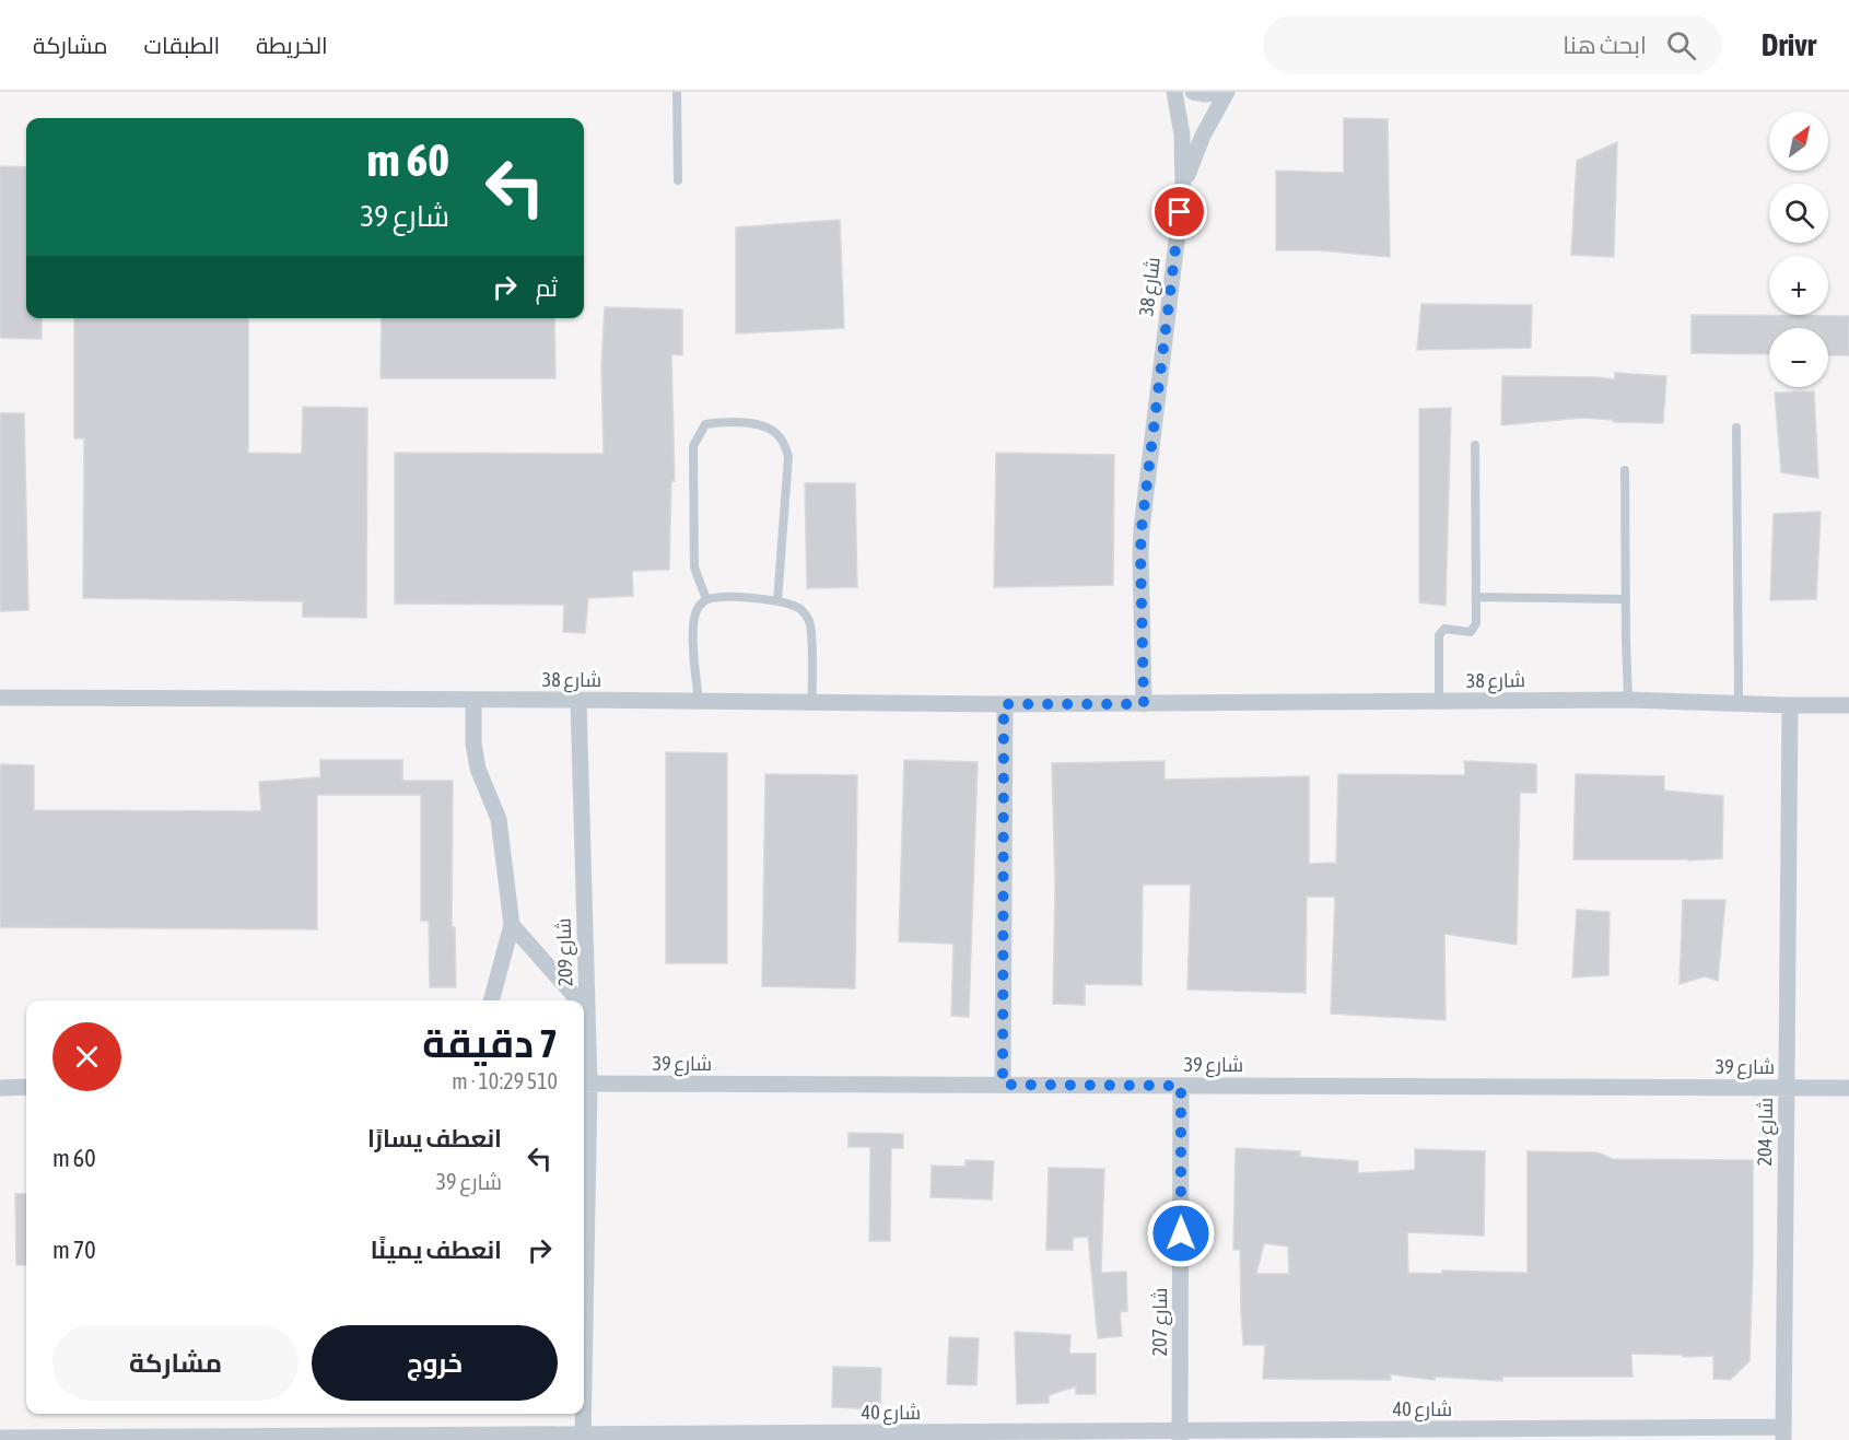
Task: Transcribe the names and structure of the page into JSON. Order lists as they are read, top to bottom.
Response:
{
  "streets": {
    "street": [
      "شارع 38",
      "شارع 209",
      "شارع 39",
      "شارع 204",
      "شارع 207",
      "شارع 40"
    ]
  },
  "crossings": [
    ["شارع 38", "شارع 209"],
    ["شارع 38", "شارع 204"],
    ["شارع 209", "شارع 39"],
    ["شارع 209", "شارع 40"],
    ["شارع 39", "شارع 204"],
    ["شارع 39", "شارع 207"],
    ["شارع 204", "شارع 40"],
    ["شارع 207", "شارع 40"]
  ],
  "north": "top right",
  "page": {
    "header": "Drivr",
    "search": "ابحث هنا",
    "nav": ["الخريطة", "الطبقات", "مشاركة"],
    "map_buttons": ["+", "−"],
    "turn": ["60 m", "شارع 39"],
    "then": "ثم",
    "heading": ["7 دقيقة", "510 m · 10:29"],
    "list": [
      {
        "name": "انعطف يسارًا",
        "note": "شارع 39",
        "value": "60 m"
      },
      {
        "name": "انعطف يمينًا",
        "value": "70 m"
      }
    ],
    "buttons": ["خروج", "مشاركة"]
  }
}
